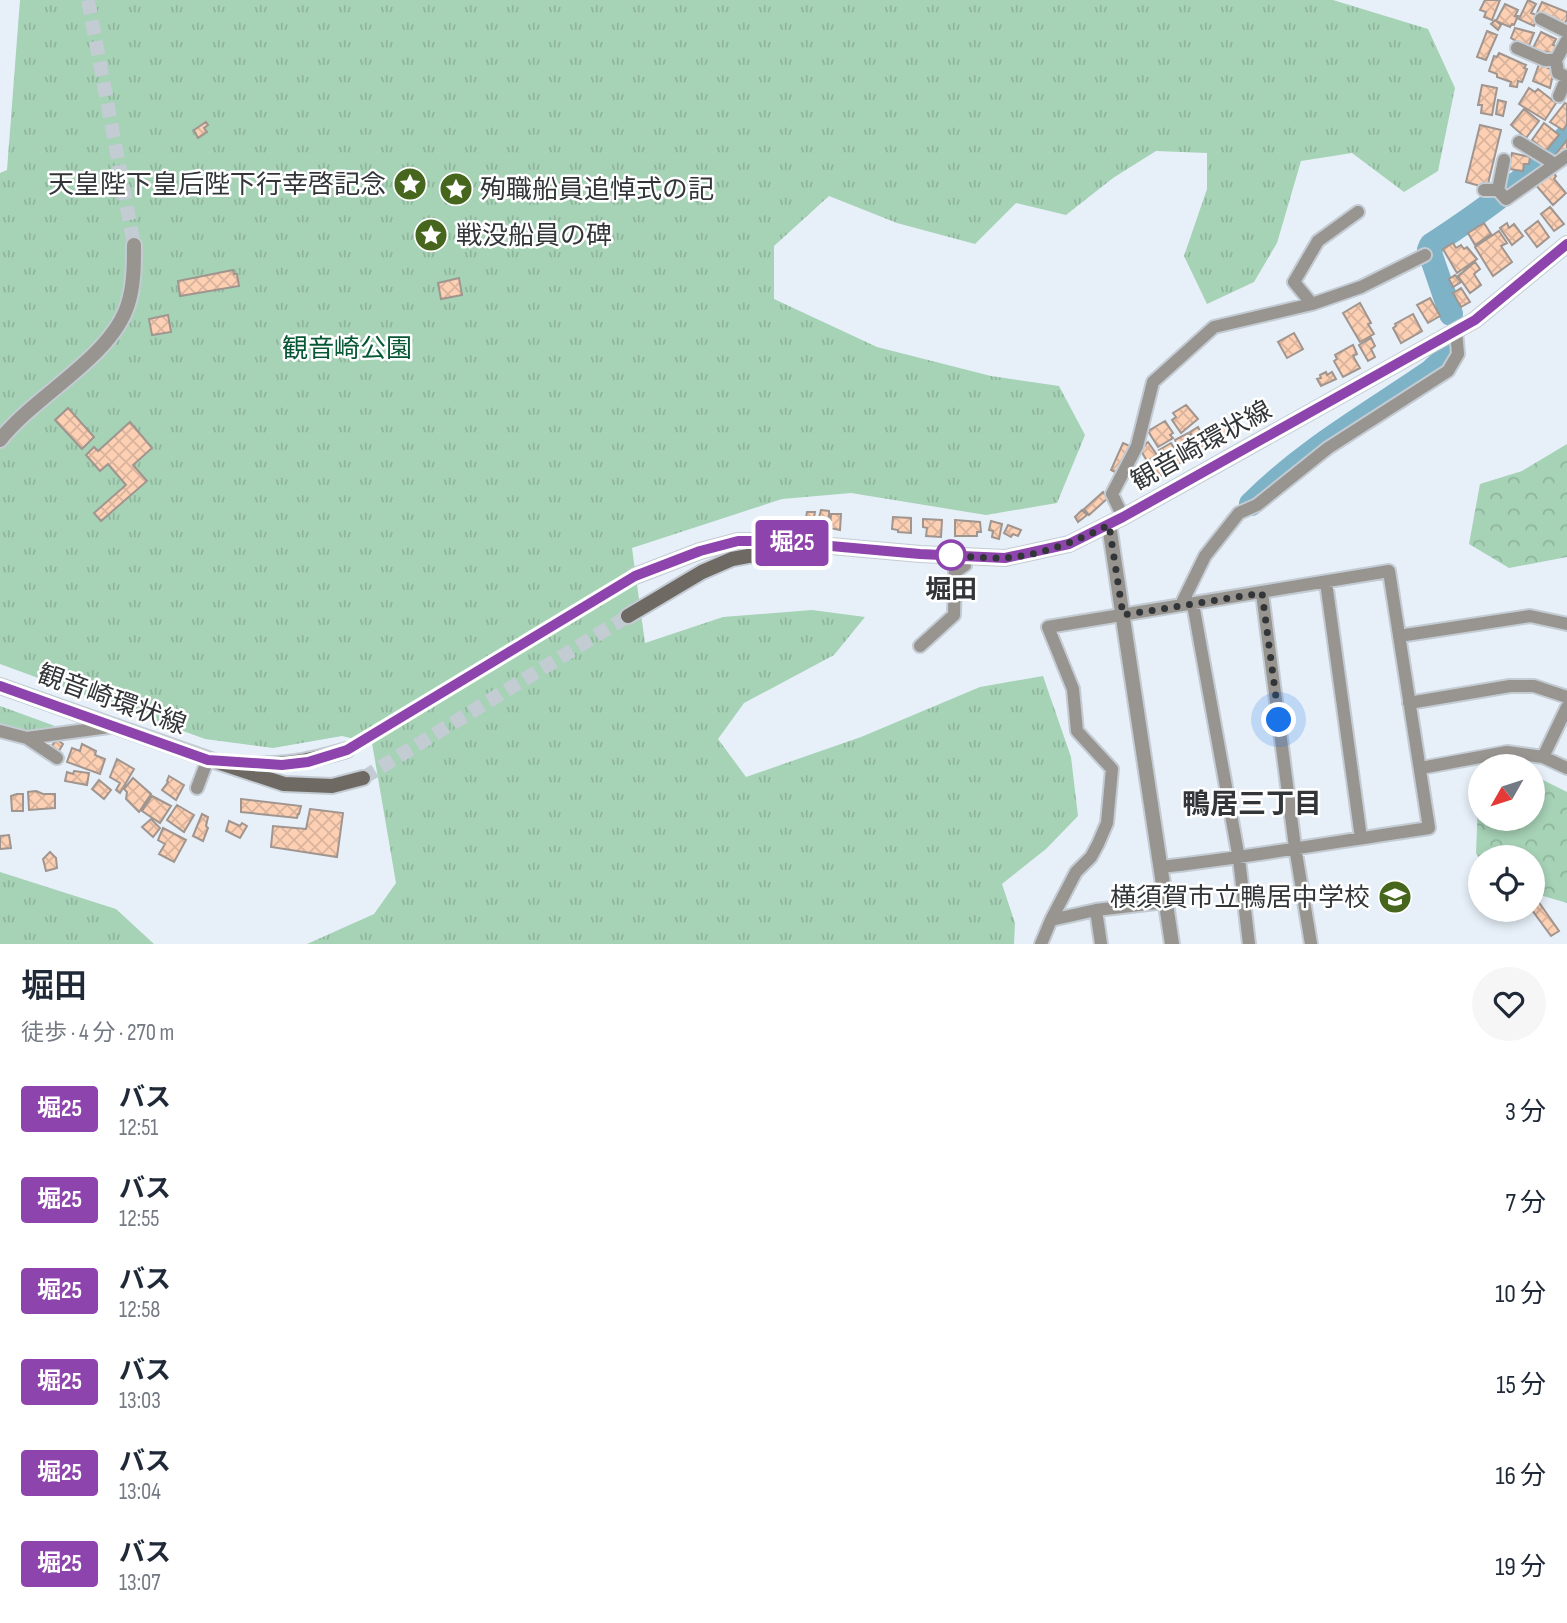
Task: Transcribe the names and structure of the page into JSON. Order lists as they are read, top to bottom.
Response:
{
  "streets": {
    "main road": ["観音崎環状線"]
  },
  "districts": ["鴨居三丁目"],
  "parks": ["観音崎公園"],
  "places": {
    "place": ["天皇陛下皇后陛下行幸啓記念", "殉職船員追悼式の記", "戦没船員の碑"],
    "other": ["堀田"],
    "school or university": ["横須賀市立鴨居中学校"]
  },
  "lines": ["bus line 堀25"],
  "north": "bottom left",
  "page": {
    "on_map": "堀25",
    "heading": ["堀田", "徒歩 · 4 分 · 270 m"],
    "list": [
      {
        "mark": "堀25",
        "name": "バス",
        "note": "12:51",
        "value": "3 分"
      },
      {
        "mark": "堀25",
        "name": "バス",
        "note": "12:55",
        "value": "7 分"
      },
      {
        "mark": "堀25",
        "name": "バス",
        "note": "12:58",
        "value": "10 分"
      },
      {
        "mark": "堀25",
        "name": "バス",
        "note": "13:03",
        "value": "15 分"
      },
      {
        "mark": "堀25",
        "name": "バス",
        "note": "13:04",
        "value": "16 分"
      },
      {
        "mark": "堀25",
        "name": "バス",
        "note": "13:07",
        "value": "19 分"
      }
    ]
  }
}
